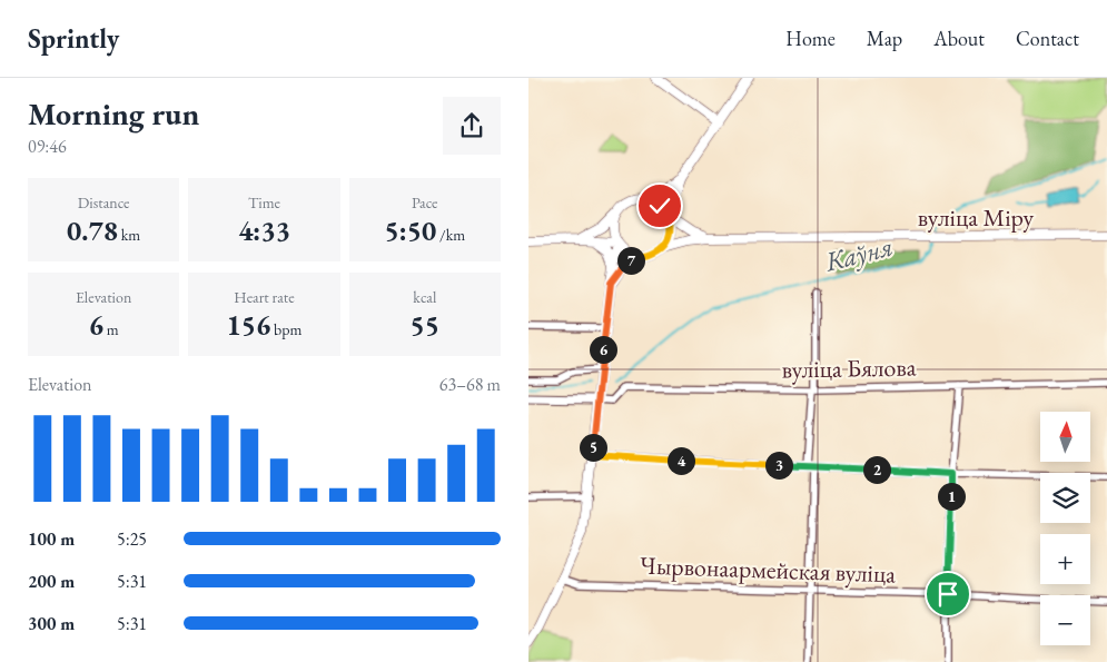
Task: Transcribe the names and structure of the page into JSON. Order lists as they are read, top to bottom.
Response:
{
  "streets": {
    "main road": ["вуліца Міру"],
    "street": ["вуліца Бялова", "Чырвонаармейская вуліца"]
  },
  "water": ["Каўня"],
  "north": "top",
  "page": {
    "header": "Sprintly",
    "nav": [
      "Home",
      "Map",
      "About",
      "Contact"
    ],
    "heading": ["Morning run", "09:46"],
    "stats": [
      ["Distance", "0.78 km"],
      ["Time", "4:33"],
      ["Pace", "5:50 /km"],
      ["Elevation", "6 m"],
      ["Heart rate", "156 bpm"],
      ["kcal", "55"]
    ],
    "pins": [
      "7",
      "6",
      "5",
      "4",
      "3",
      "2",
      "1"
    ],
    "chart": ["Elevation", "63–68 m"],
    "map_buttons": ["+", "−"],
    "list": [
      {
        "name": "100 m",
        "note": "5:25"
      },
      {
        "name": "200 m",
        "note": "5:31"
      },
      {
        "name": "300 m",
        "note": "5:31"
      }
    ]
  }
}
